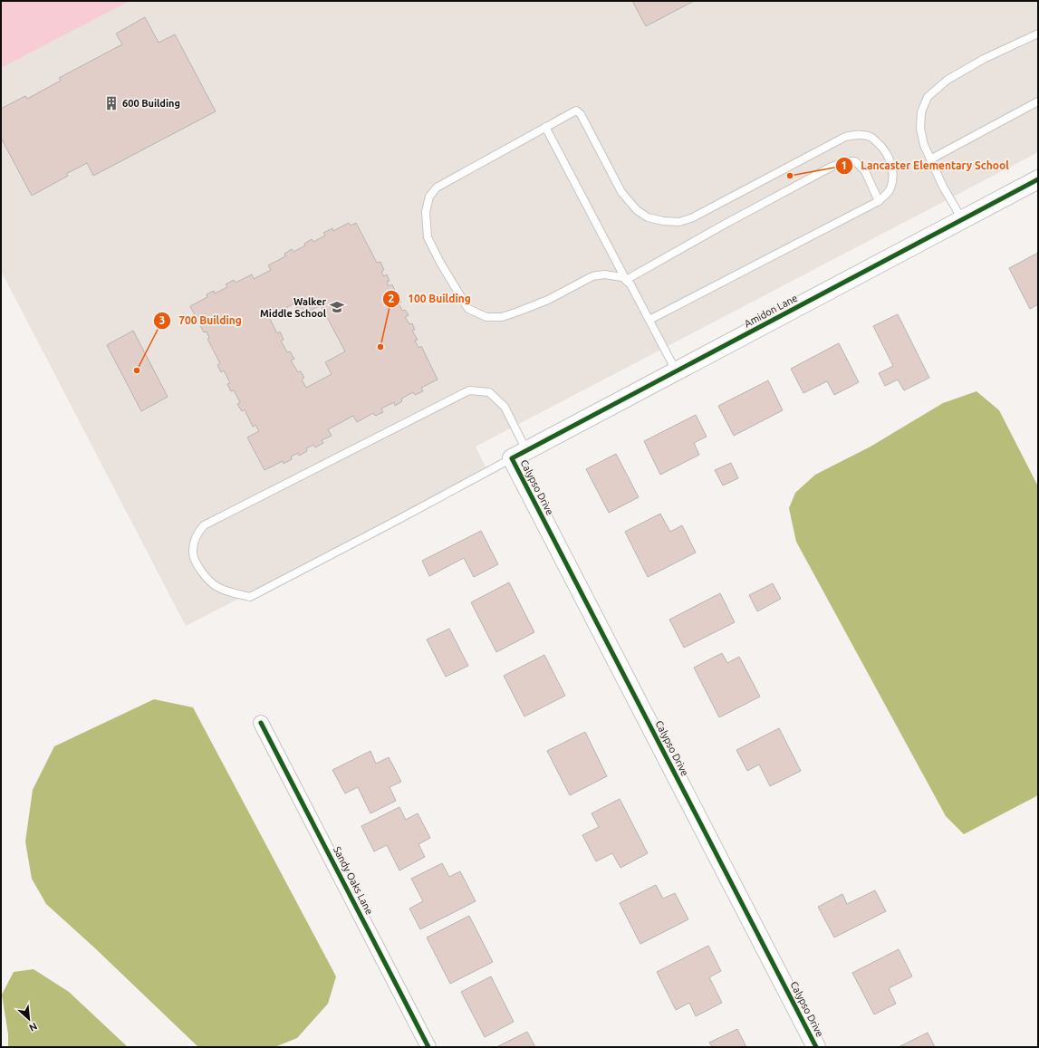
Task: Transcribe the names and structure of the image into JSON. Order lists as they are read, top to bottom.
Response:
{
  "streets": {
    "street": ["Amidon Lane", "Calypso Drive", "Sandy Oaks Lane"]
  },
  "crossings": [
    ["Amidon Lane", "Calypso Drive"]
  ],
  "places": {
    "building": ["600 Building"],
    "other": ["Lancaster Elementary School", "100 Building", "700 Building"],
    "school or university": ["Walker Middle School"]
  },
  "north": "bottom right"
}
